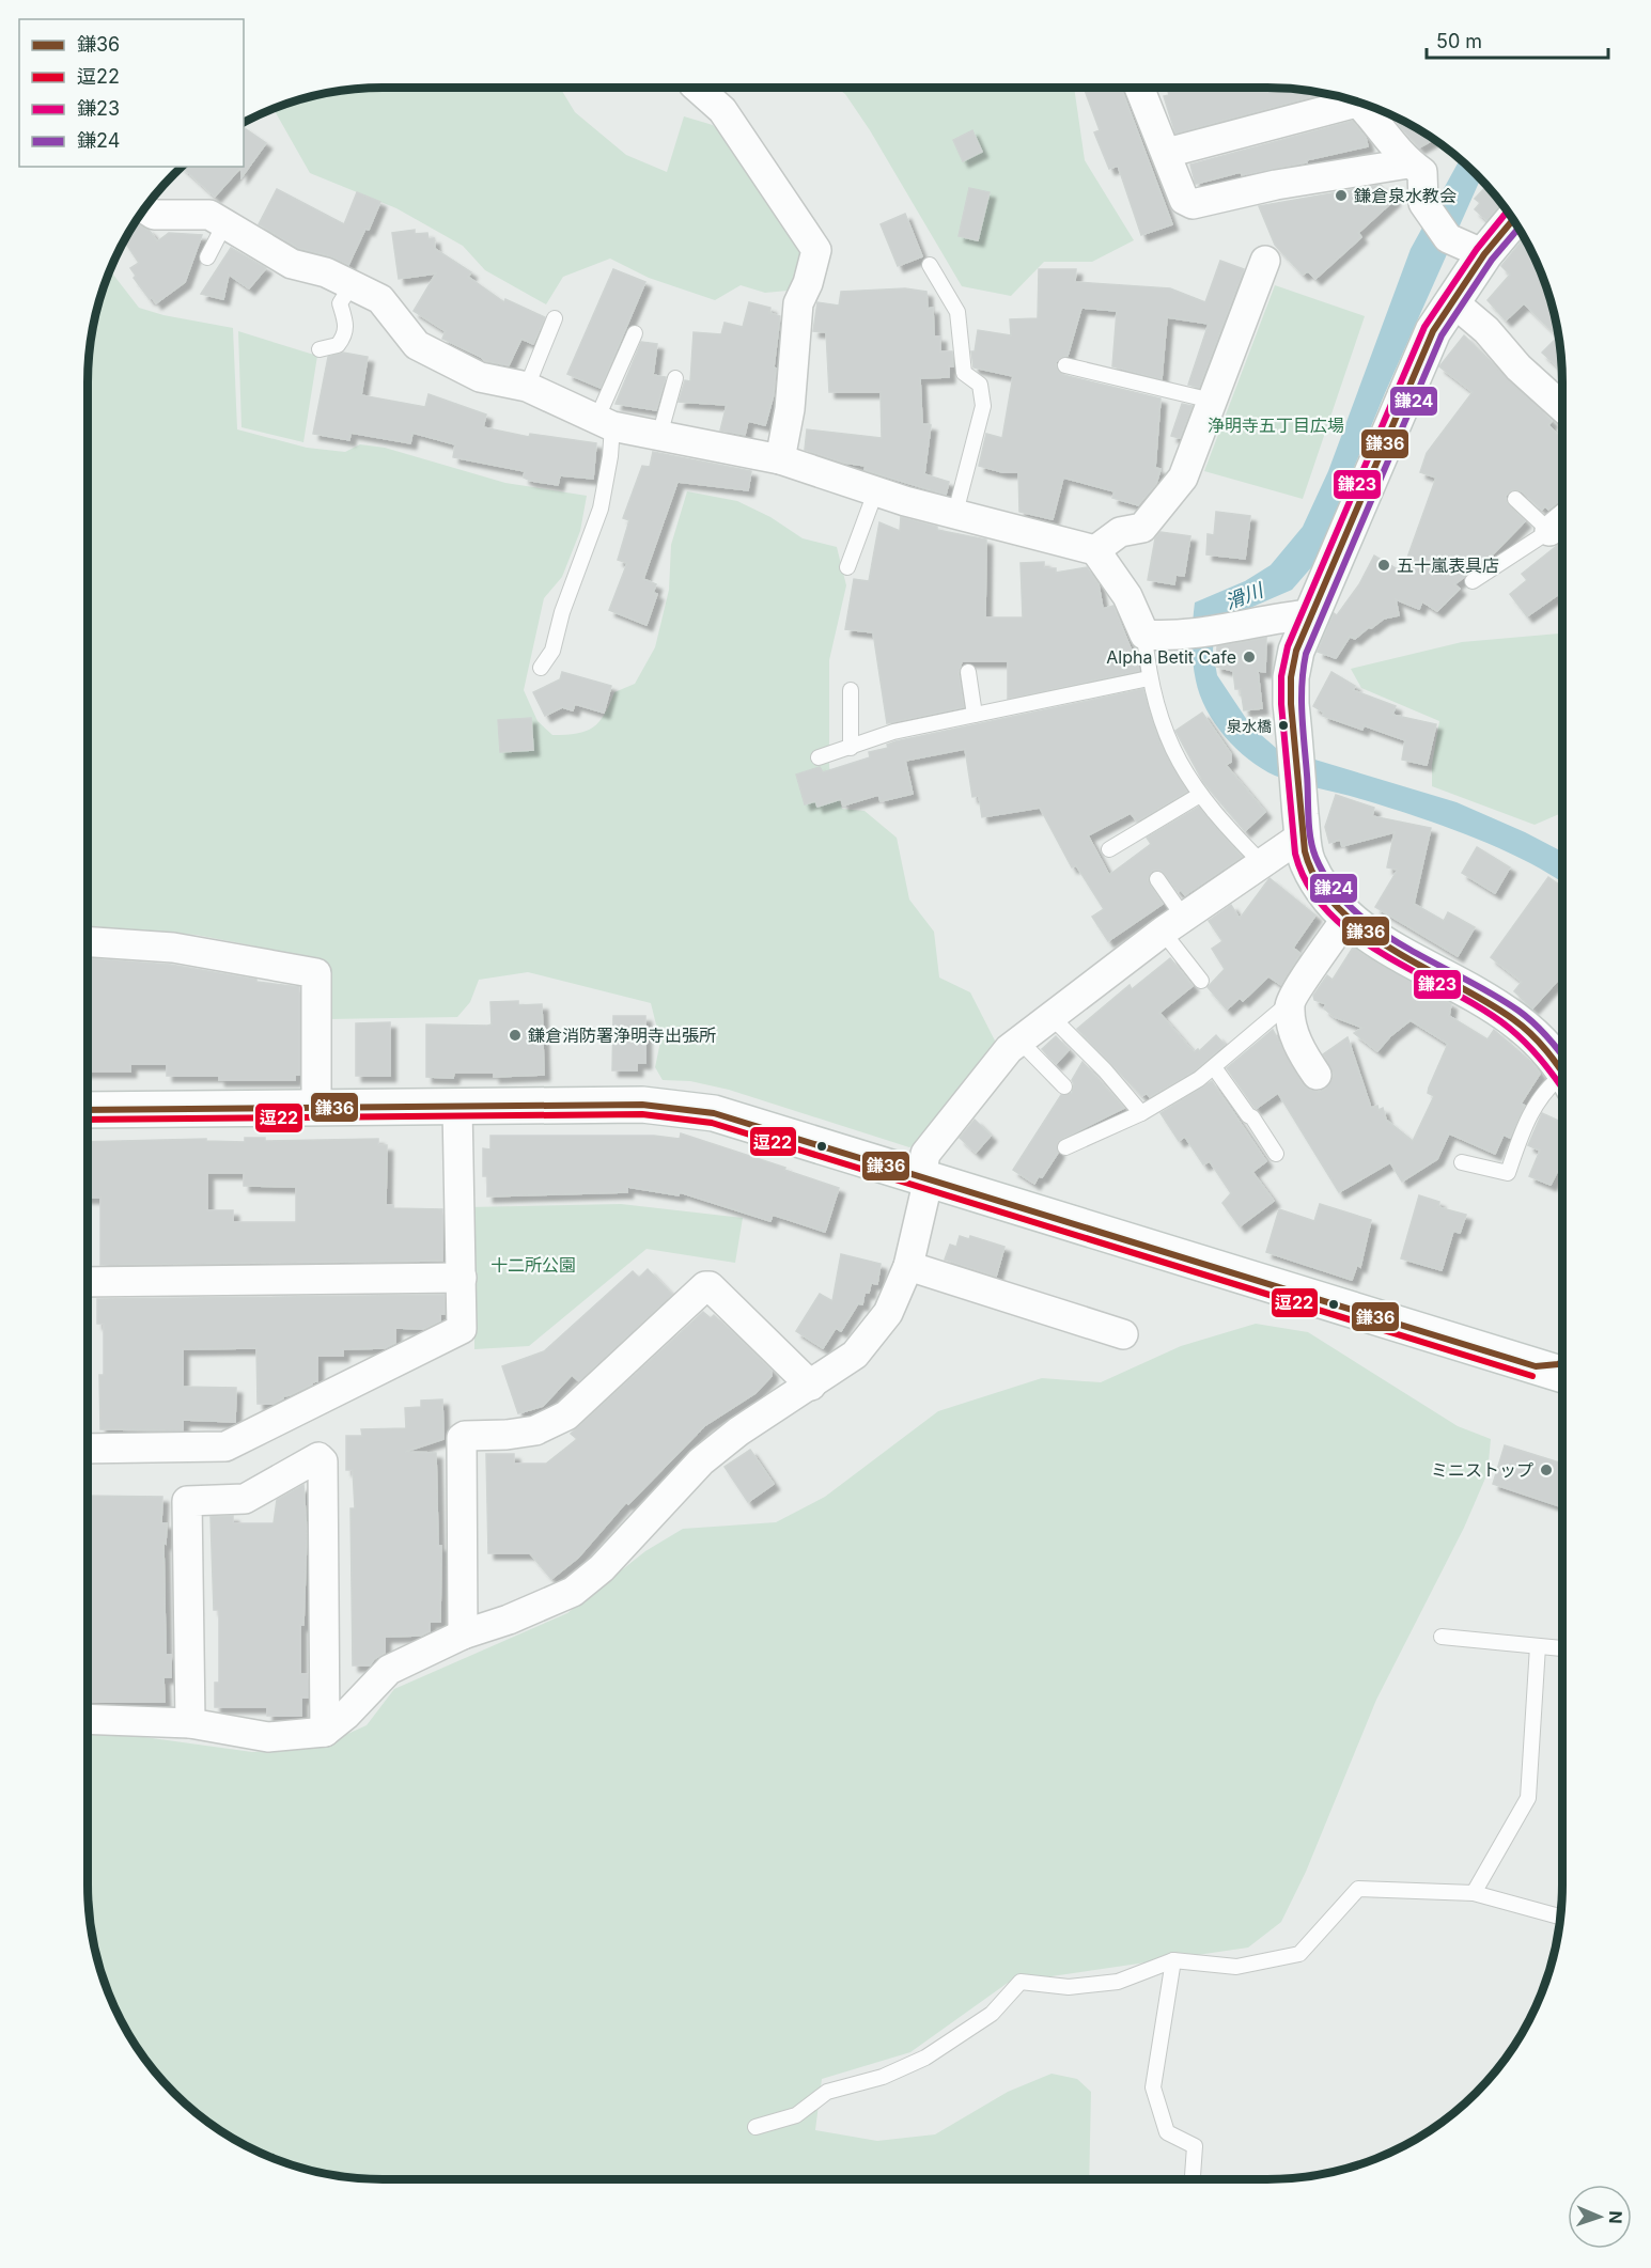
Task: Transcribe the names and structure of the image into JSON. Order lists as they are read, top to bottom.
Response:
{
  "water": ["滑川"],
  "parks": ["浄明寺五丁目広場", "十二所公園"],
  "places": [
    "鎌倉泉水教会",
    "五十嵐表具店",
    "Alpha Betit Cafe",
    "泉水橋",
    "鎌倉消防署浄明寺出張所",
    "ミニストップ"
  ],
  "lines": [
    "transit line 鎌23",
    "transit line 鎌36",
    "transit line 鎌24",
    "transit line 逗22"
  ],
  "legend": [
    "鎌36",
    "逗22",
    "鎌23",
    "鎌24"
  ],
  "scale_bar": "50 m",
  "north": "right"
}
